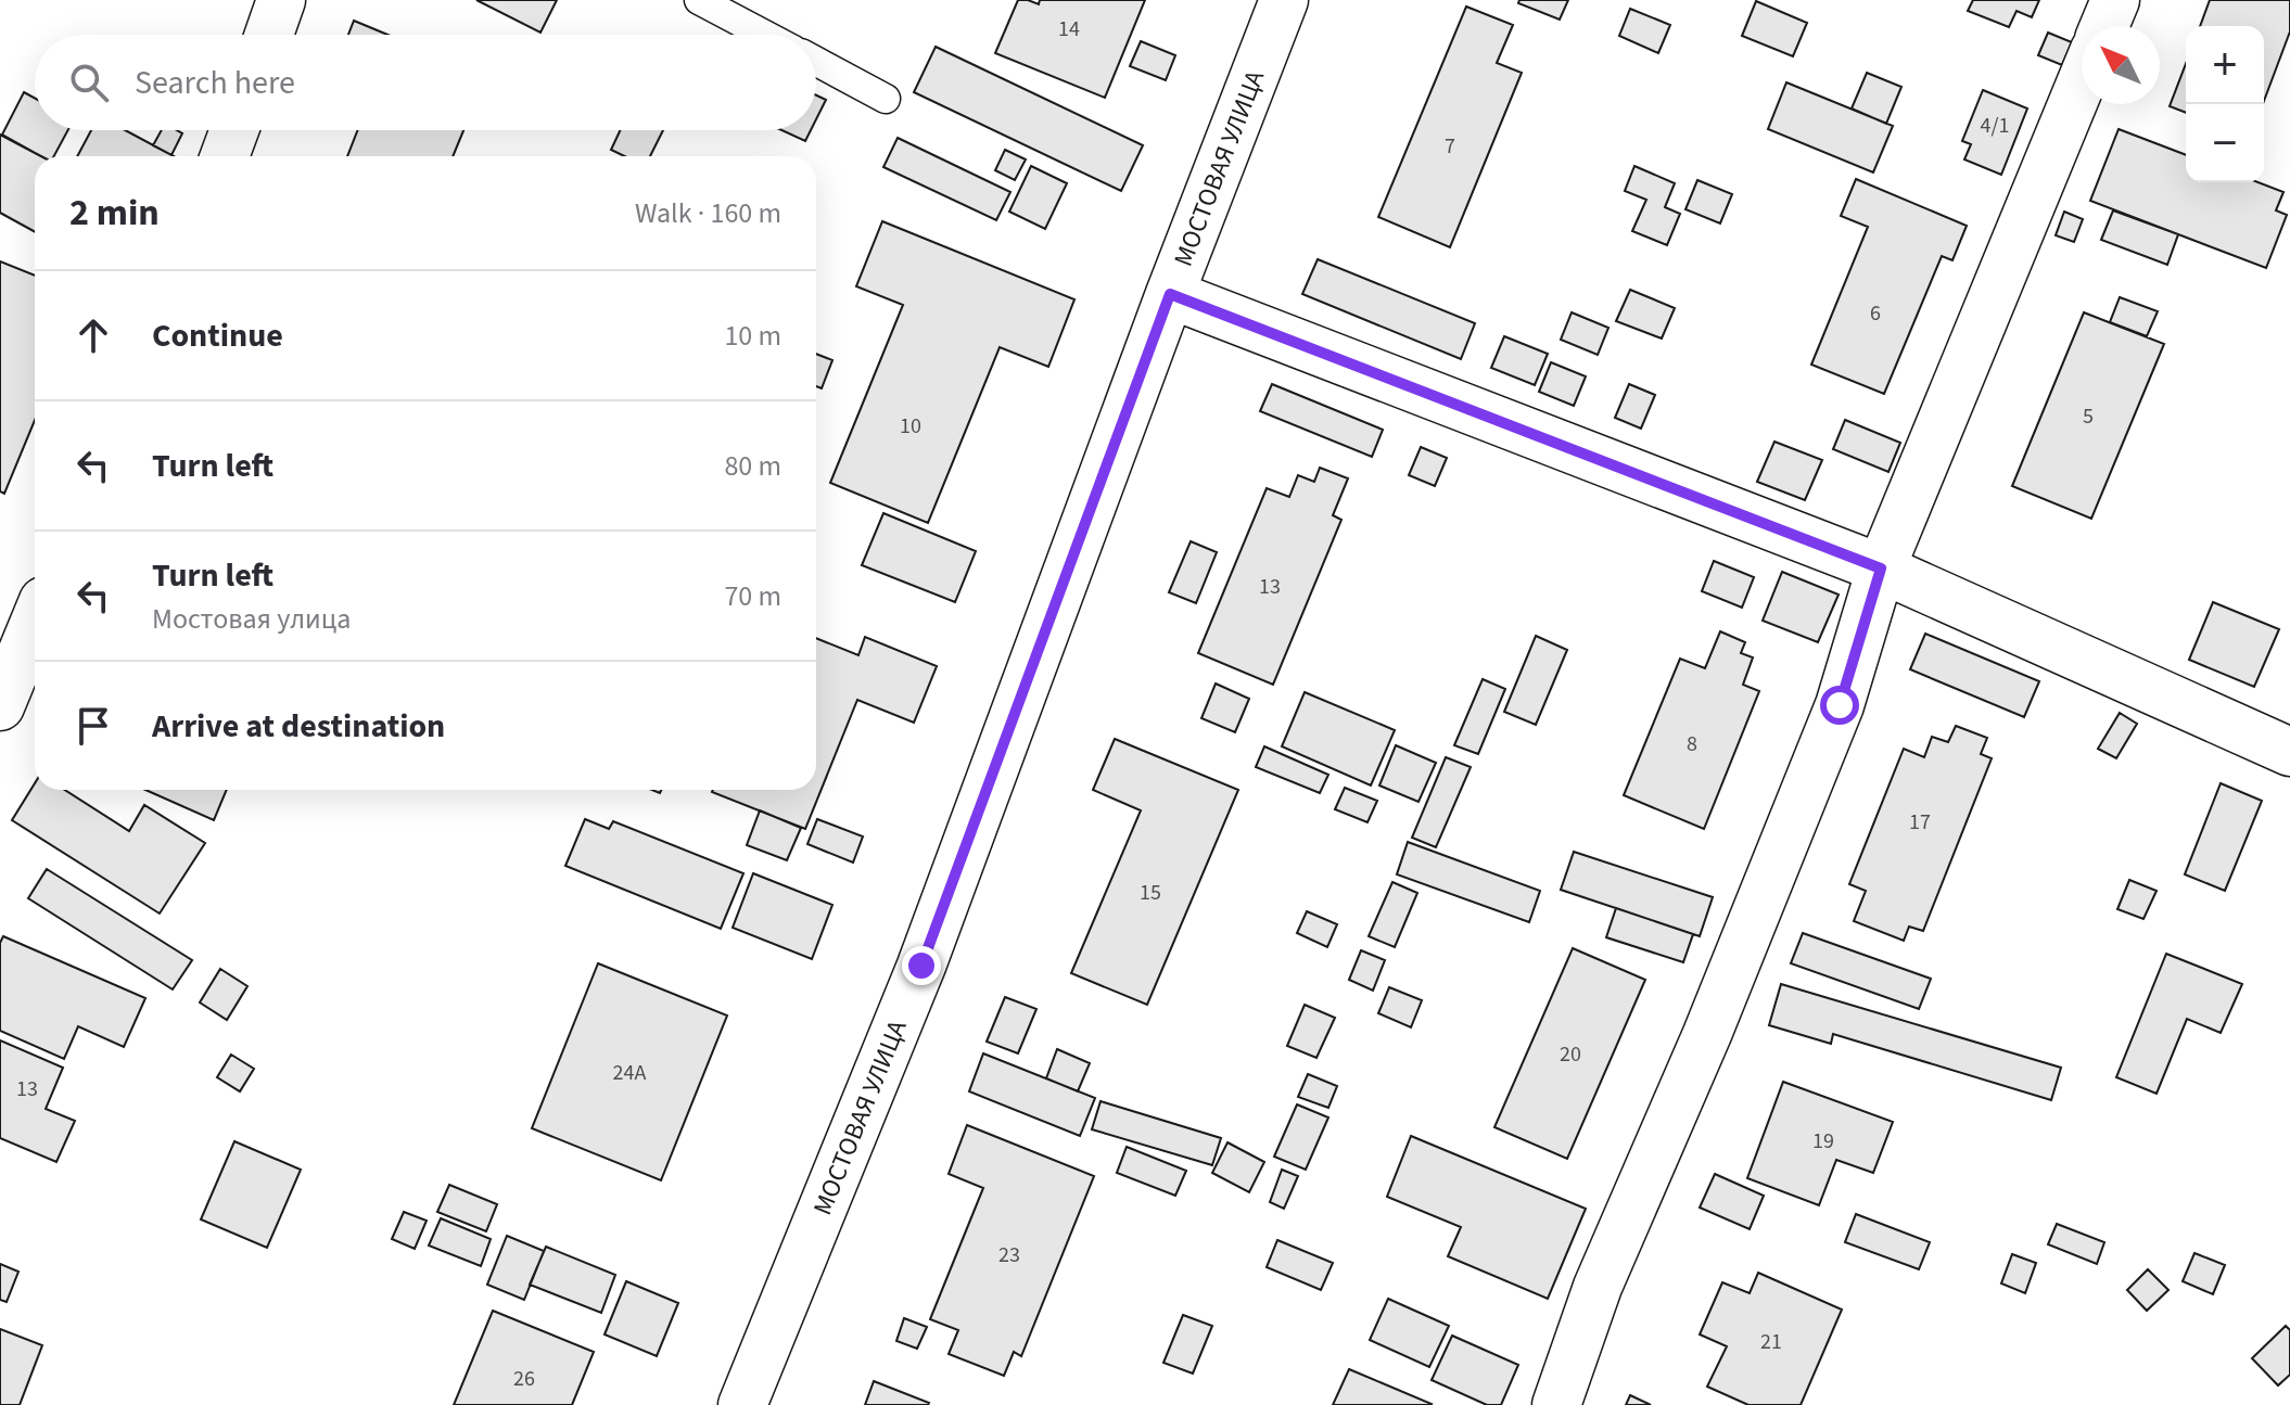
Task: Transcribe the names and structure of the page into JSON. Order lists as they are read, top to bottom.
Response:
{
  "streets": {
    "street": ["МОСТОВАЯ УЛИЦА"]
  },
  "house_numbers": [
    "14",
    "4/1",
    "7",
    "6",
    "5",
    "10",
    "13",
    "8",
    "17",
    "15",
    "20",
    "24А",
    "13",
    "19",
    "23",
    "21",
    "26"
  ],
  "north": "top left",
  "page": {
    "map_buttons": ["+", "−"],
    "search": "Search here",
    "heading": ["2 min", "Walk · 160 m"],
    "list": [
      ["Continue", "10 m"],
      ["Turn left", "80 m"],
      ["Turn left", "Мостовая улица", "70 m"],
      "Arrive at destination"
    ]
  }
}
